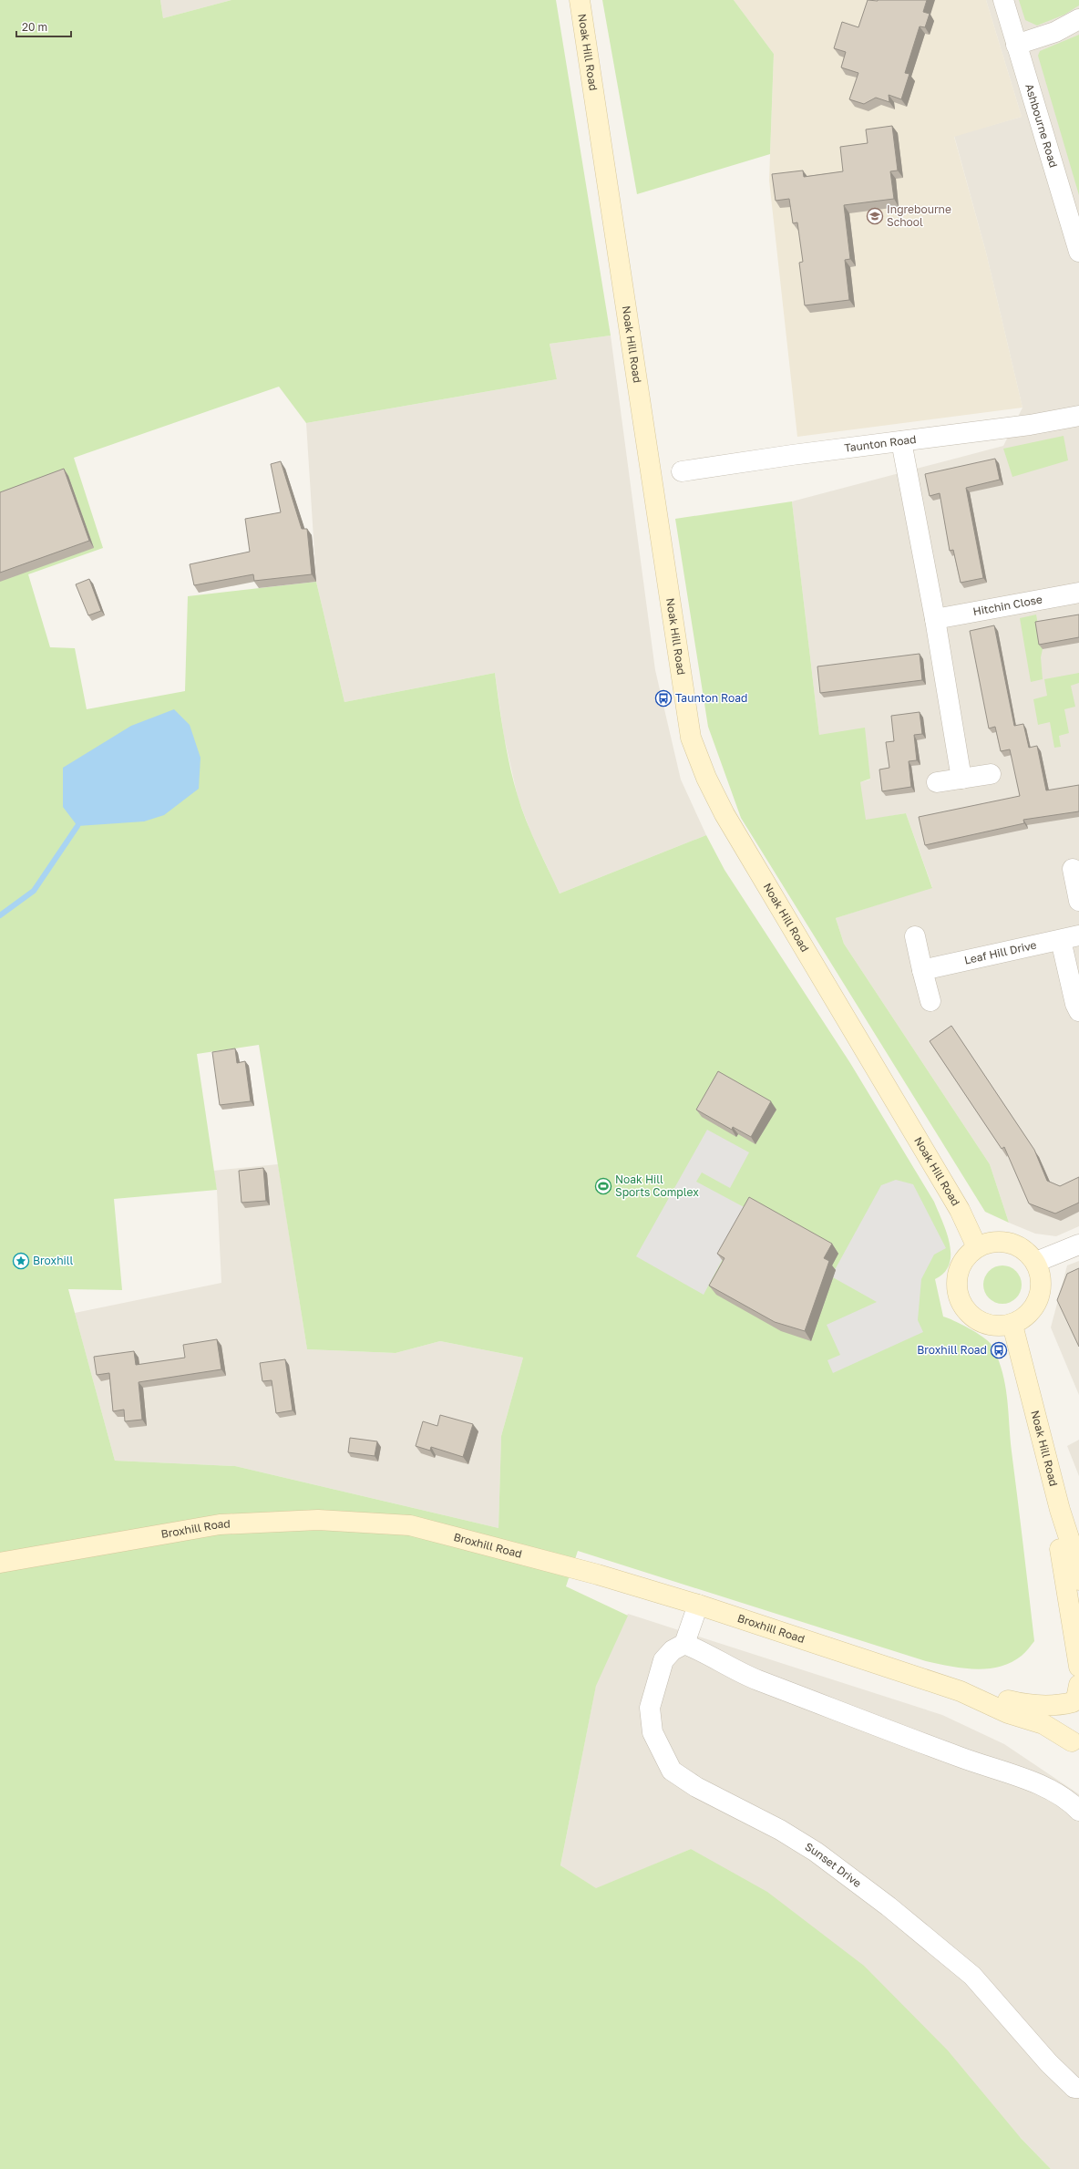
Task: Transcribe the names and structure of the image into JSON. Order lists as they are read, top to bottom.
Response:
{
  "streets": {
    "street": [
      "Noak Hill Road",
      "Ashbourne Road",
      "Taunton Road",
      "Hitchin Close",
      "Leaf Hill Drive",
      "Broxhill Road",
      "Sunset Drive"
    ]
  },
  "places": {
    "school or university": ["Ingrebourne School"],
    "bus stop": ["Taunton Road", "Broxhill Road"],
    "sports": ["Noak Hill Sports Complex"],
    "place": ["Broxhill"]
  },
  "scale_bar": "20 m"
}
